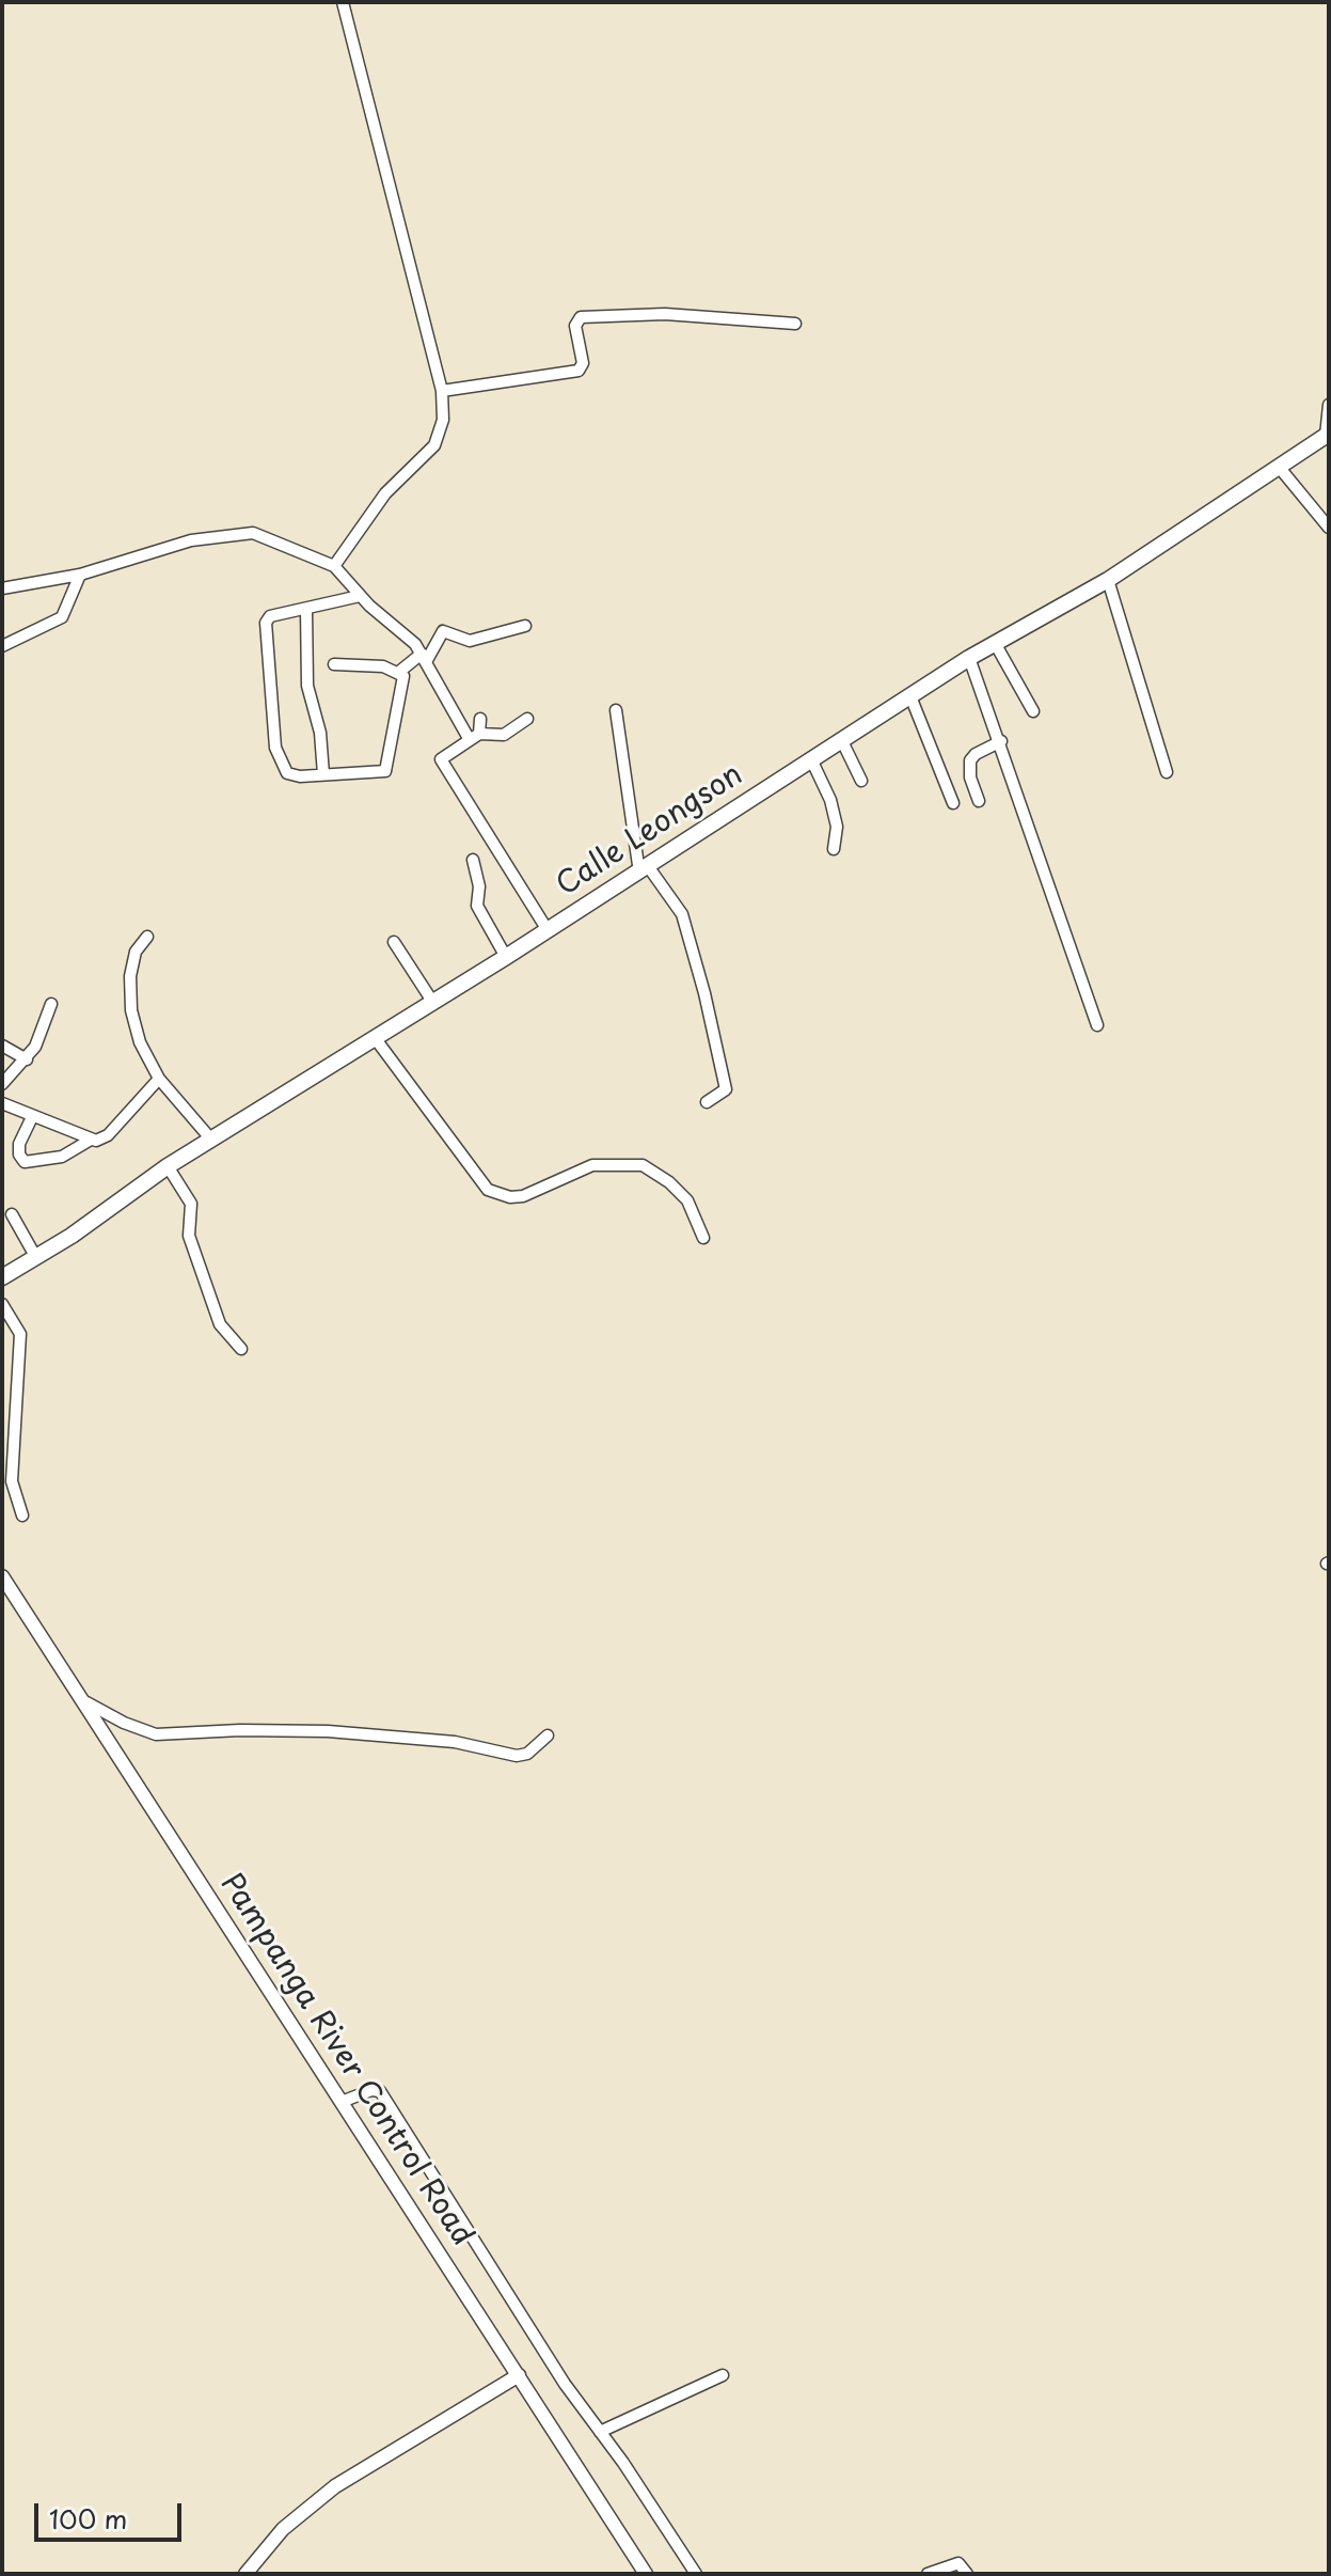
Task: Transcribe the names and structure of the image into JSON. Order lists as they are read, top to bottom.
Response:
{
  "streets": {
    "main road": ["Calle Leongson"],
    "street": ["Pampanga River Control Road"]
  },
  "scale_bar": "100 m"
}
